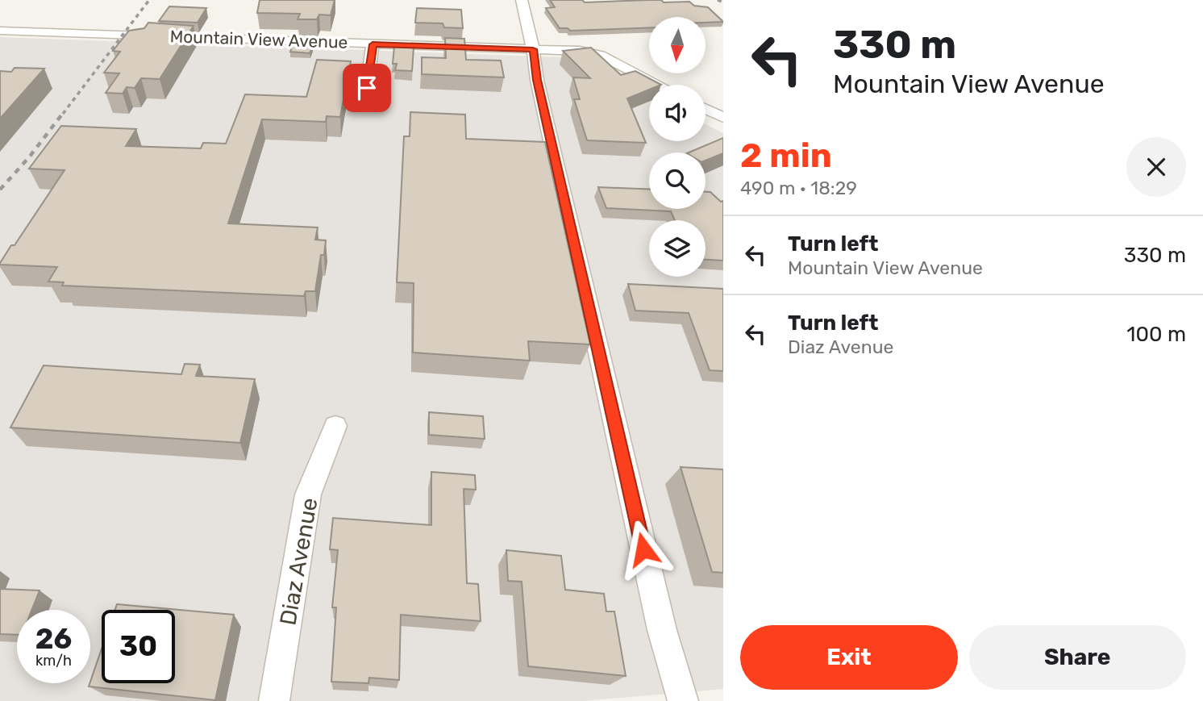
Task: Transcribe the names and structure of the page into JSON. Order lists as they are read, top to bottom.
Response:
{
  "streets": {
    "street": ["Mountain View Avenue", "Diaz Avenue"]
  },
  "north": "bottom",
  "page": {
    "turn": ["330 m", "Mountain View Avenue"],
    "heading": ["2 min", "490 m · 18:29"],
    "list": [
      {
        "name": "Turn left",
        "note": "Mountain View Avenue",
        "value": "330 m"
      },
      {
        "name": "Turn left",
        "note": "Diaz Avenue",
        "value": "100 m"
      }
    ],
    "speed": "26 km/h",
    "limit": "30",
    "buttons": ["Exit", "Share"]
  }
}
